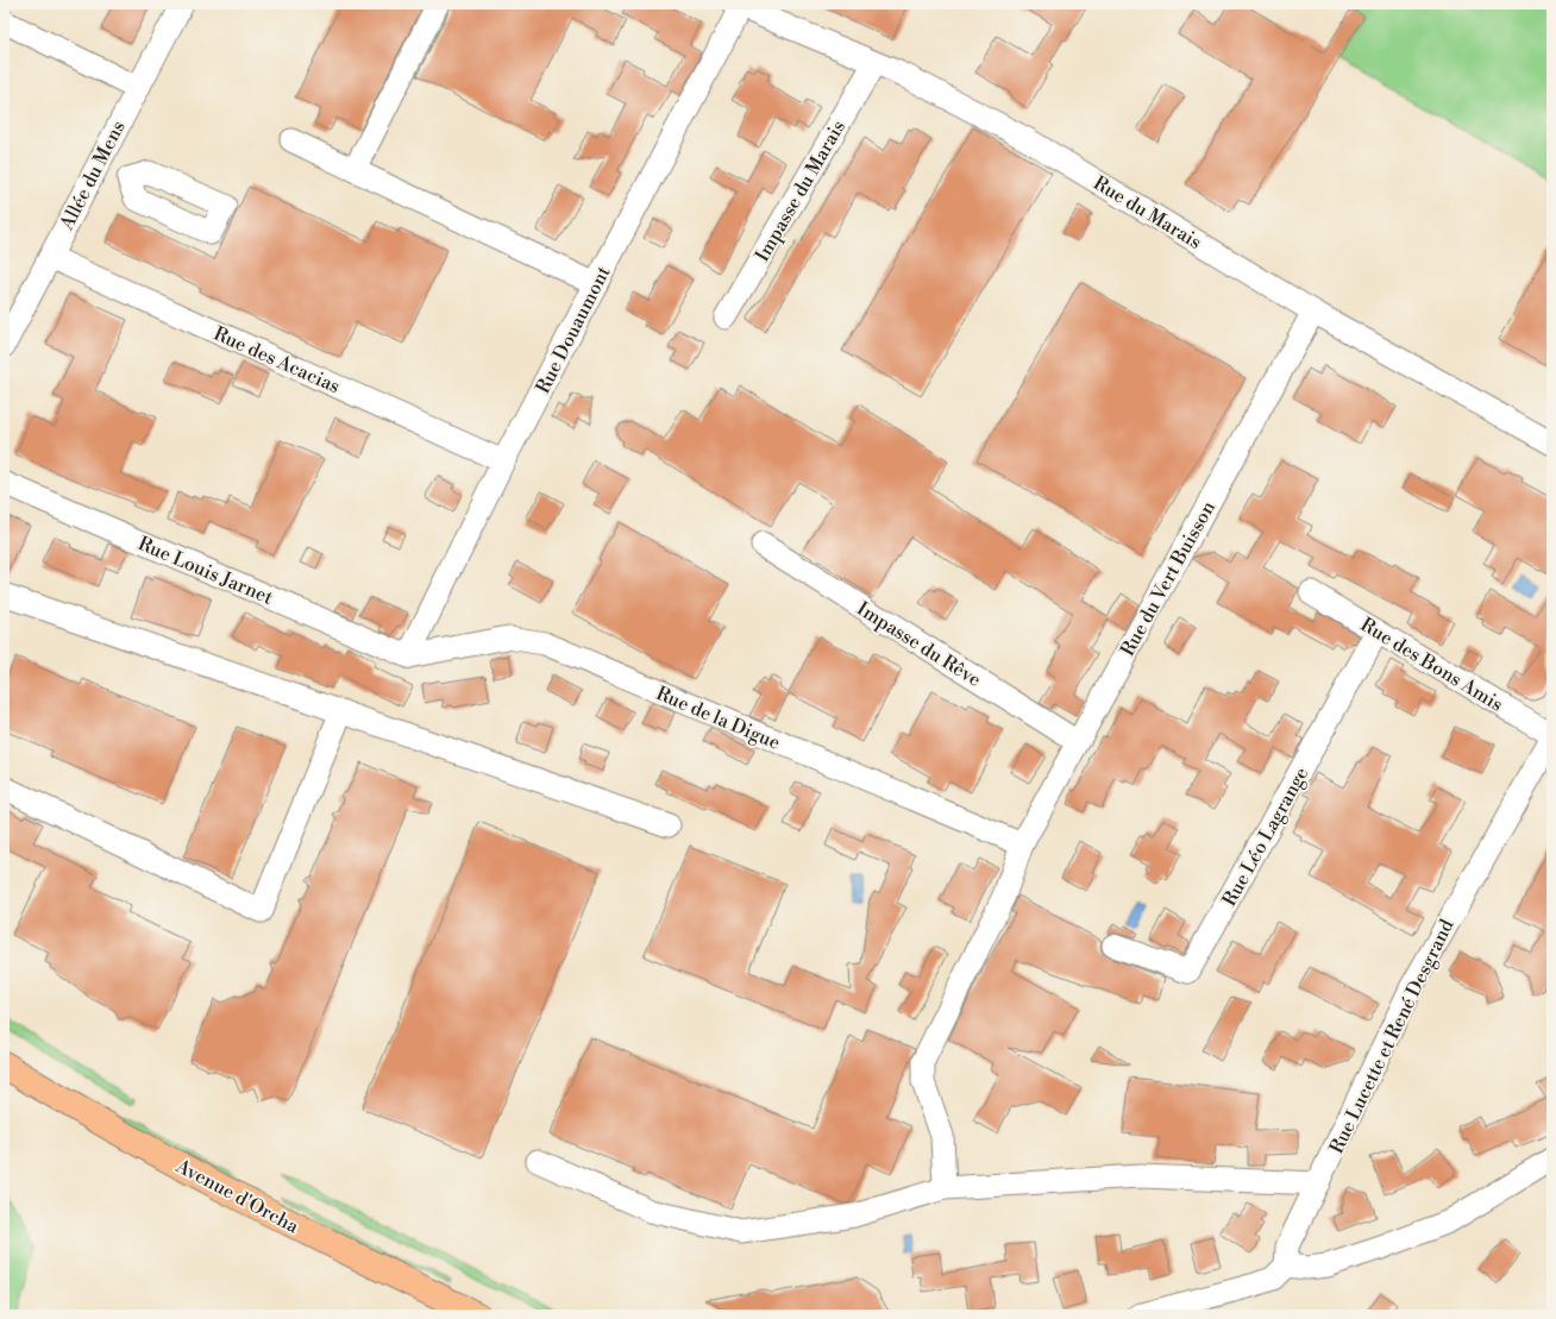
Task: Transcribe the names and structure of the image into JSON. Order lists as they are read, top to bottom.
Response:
{
  "streets": {
    "main road": ["Avenue d'Orcha"],
    "street": [
      "Allée du Mens",
      "Impasse du Marais",
      "Rue du Marais",
      "Rue Douaumont",
      "Rue des Acacias",
      "Rue Louis Jarnet",
      "Rue du Vert Buisson",
      "Impasse du Rêve",
      "Rue des Bons Amis",
      "Rue de la Digue",
      "Rue Léo Lagrange",
      "Rue Lucette et René Desgrand"
    ]
  },
  "crossings": [
    ["Allée du Mens", "Rue des Acacias"],
    ["Impasse du Marais", "Rue du Marais"],
    ["Rue du Marais", "Rue Douaumont"],
    ["Rue du Marais", "Rue du Vert Buisson"],
    ["Rue Douaumont", "Rue des Acacias"],
    ["Rue Douaumont", "Rue Louis Jarnet"],
    ["Rue Douaumont", "Rue de la Digue"],
    ["Rue Louis Jarnet", "Rue de la Digue"],
    ["Rue du Vert Buisson", "Impasse du Rêve"],
    ["Rue du Vert Buisson", "Rue de la Digue"],
    ["Rue des Bons Amis", "Rue Léo Lagrange"],
    ["Rue des Bons Amis", "Rue Lucette et René Desgrand"]
  ]
}
